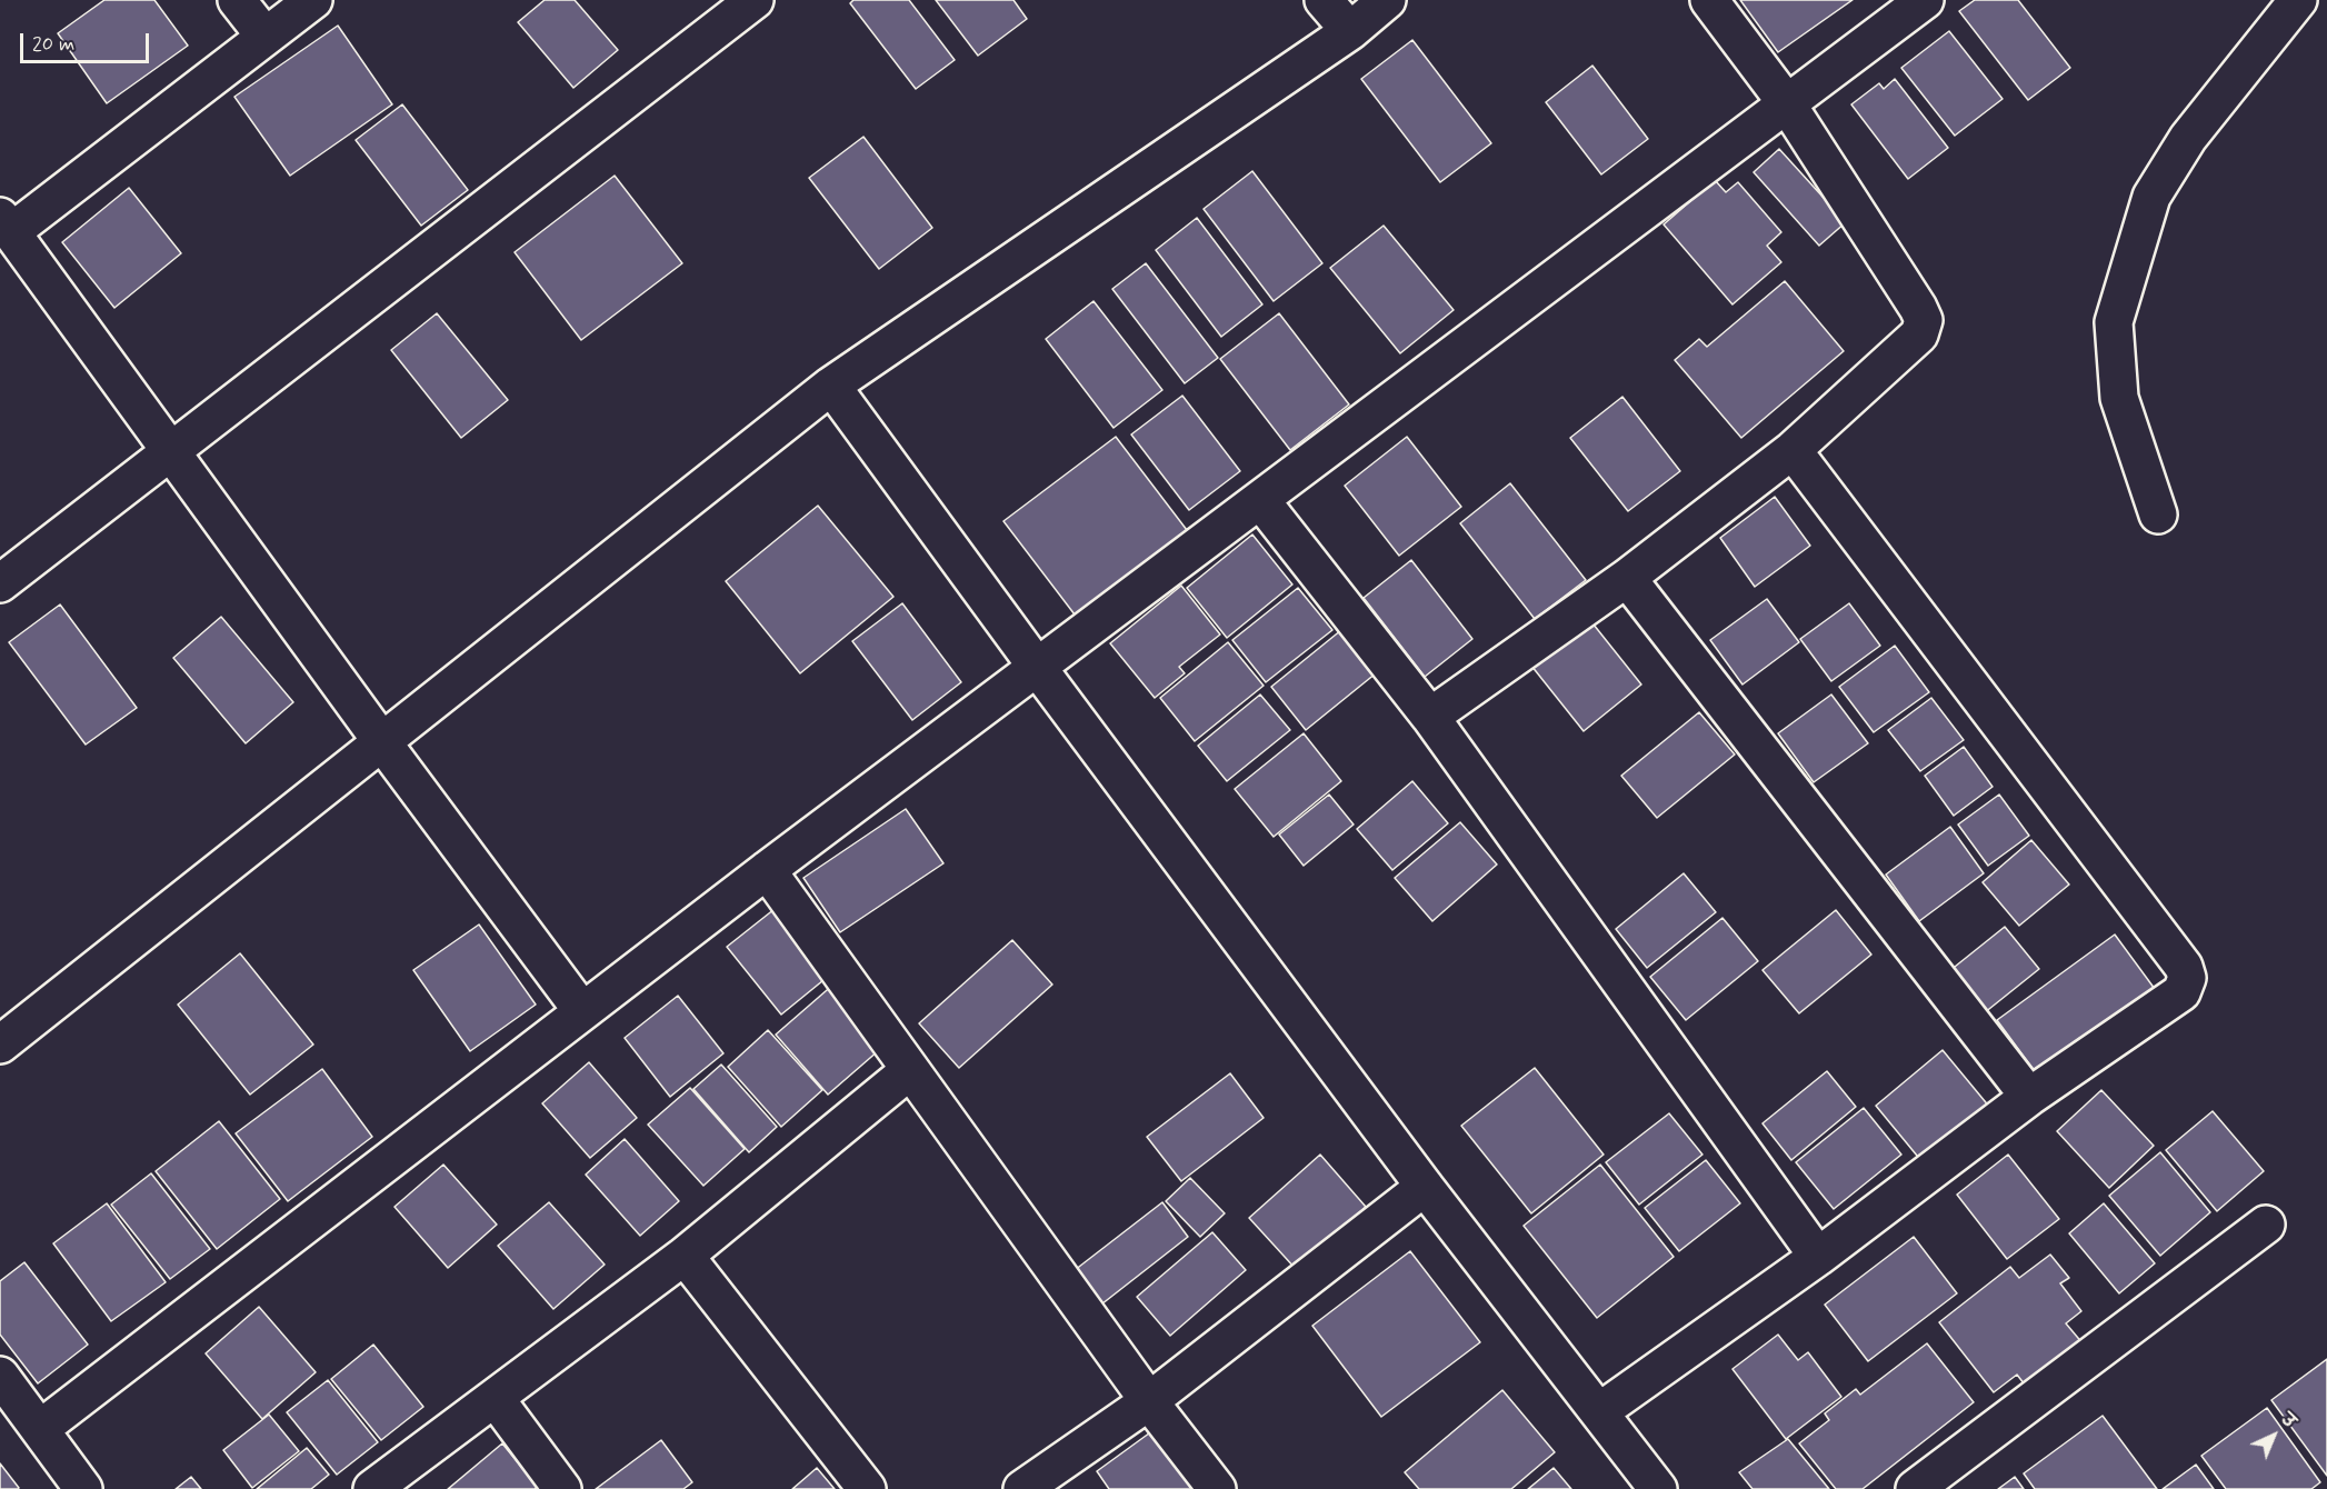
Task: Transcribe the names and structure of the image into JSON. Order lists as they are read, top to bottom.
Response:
{
  "scale_bar": "20 m",
  "north": "top right"
}
